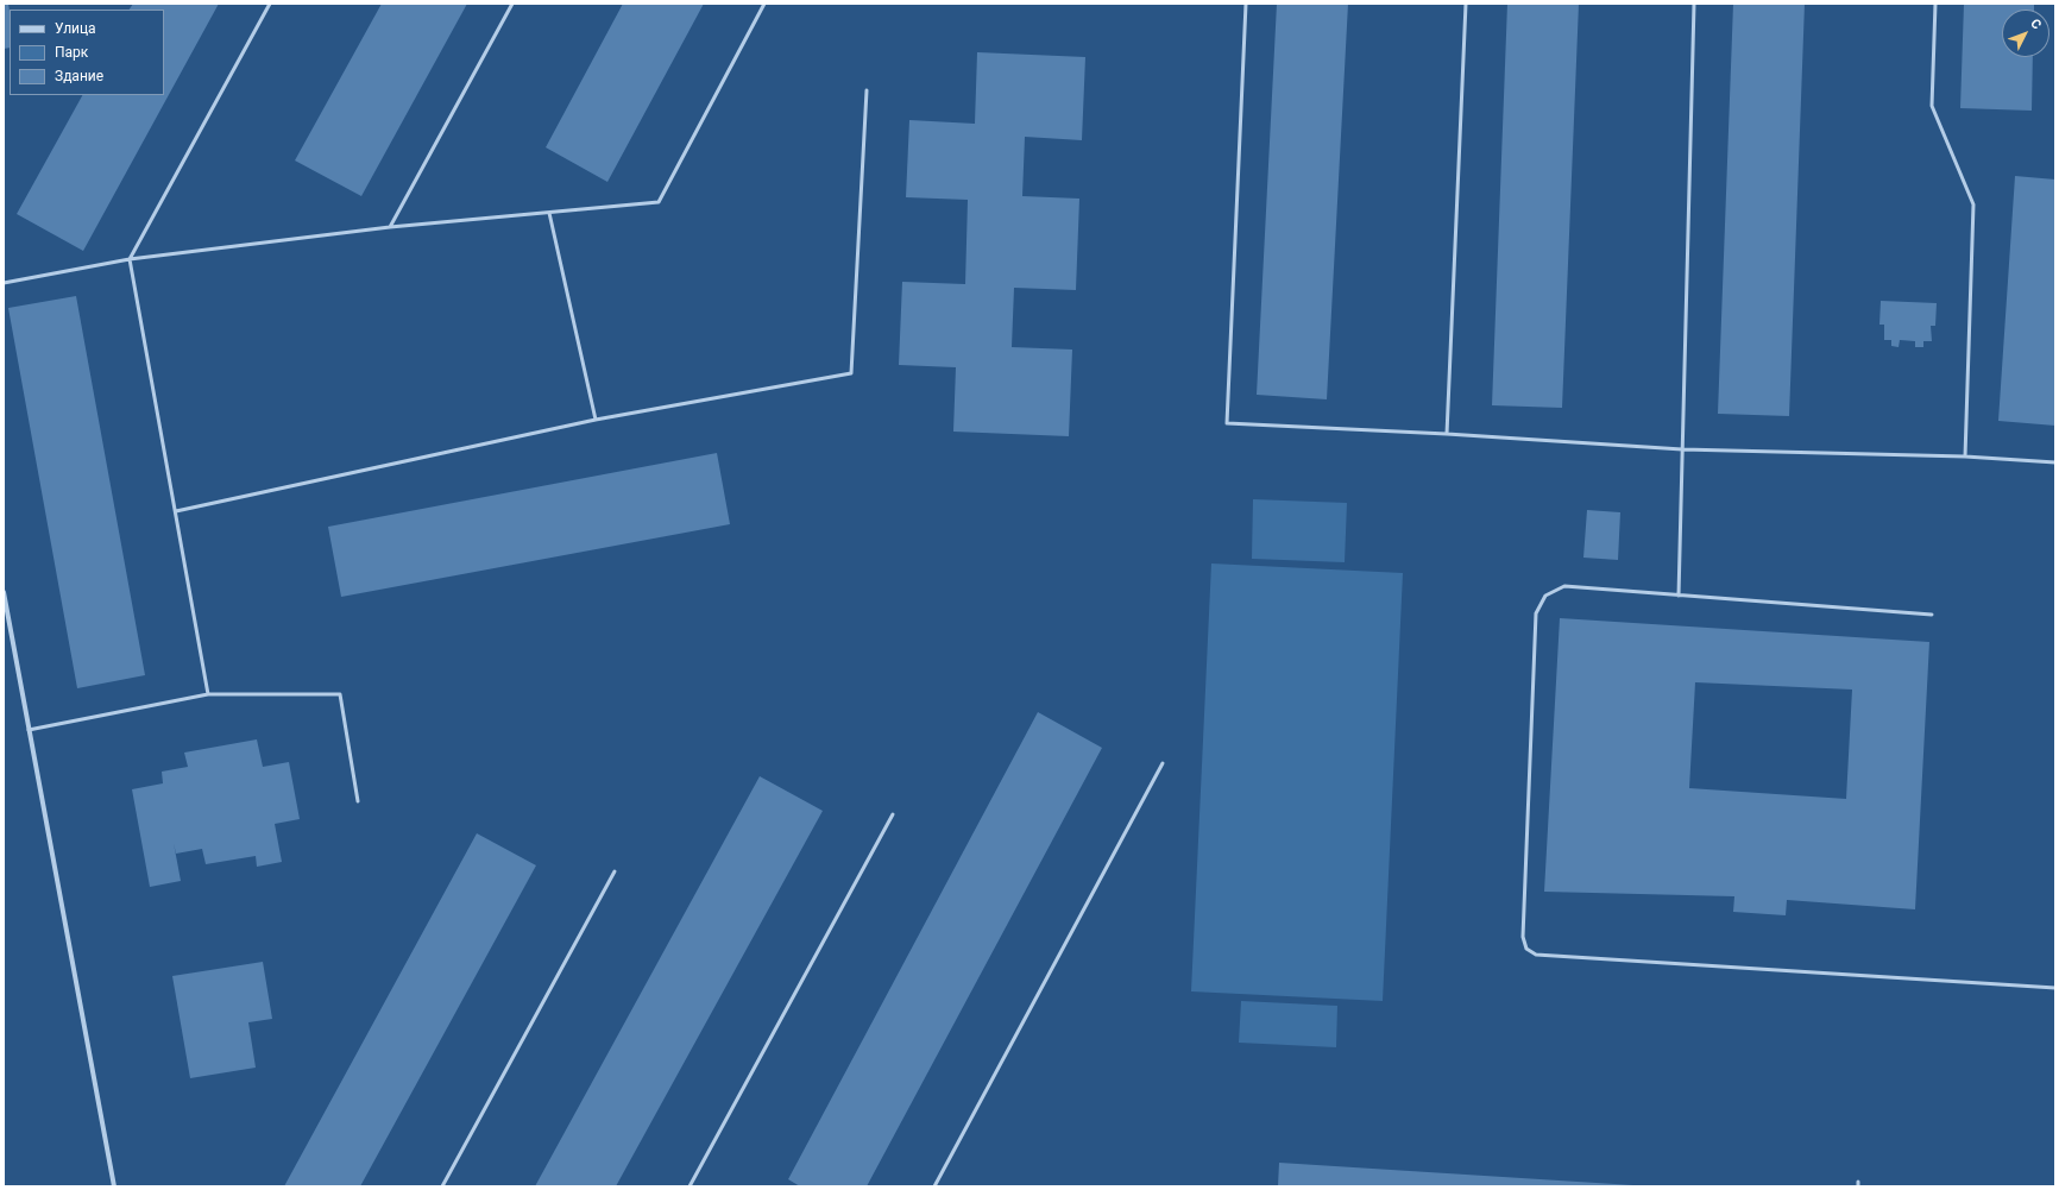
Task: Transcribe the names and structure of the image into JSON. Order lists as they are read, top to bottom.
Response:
{
  "legend": ["Улица", "Парк", "Здание"],
  "north": "top right"
}
